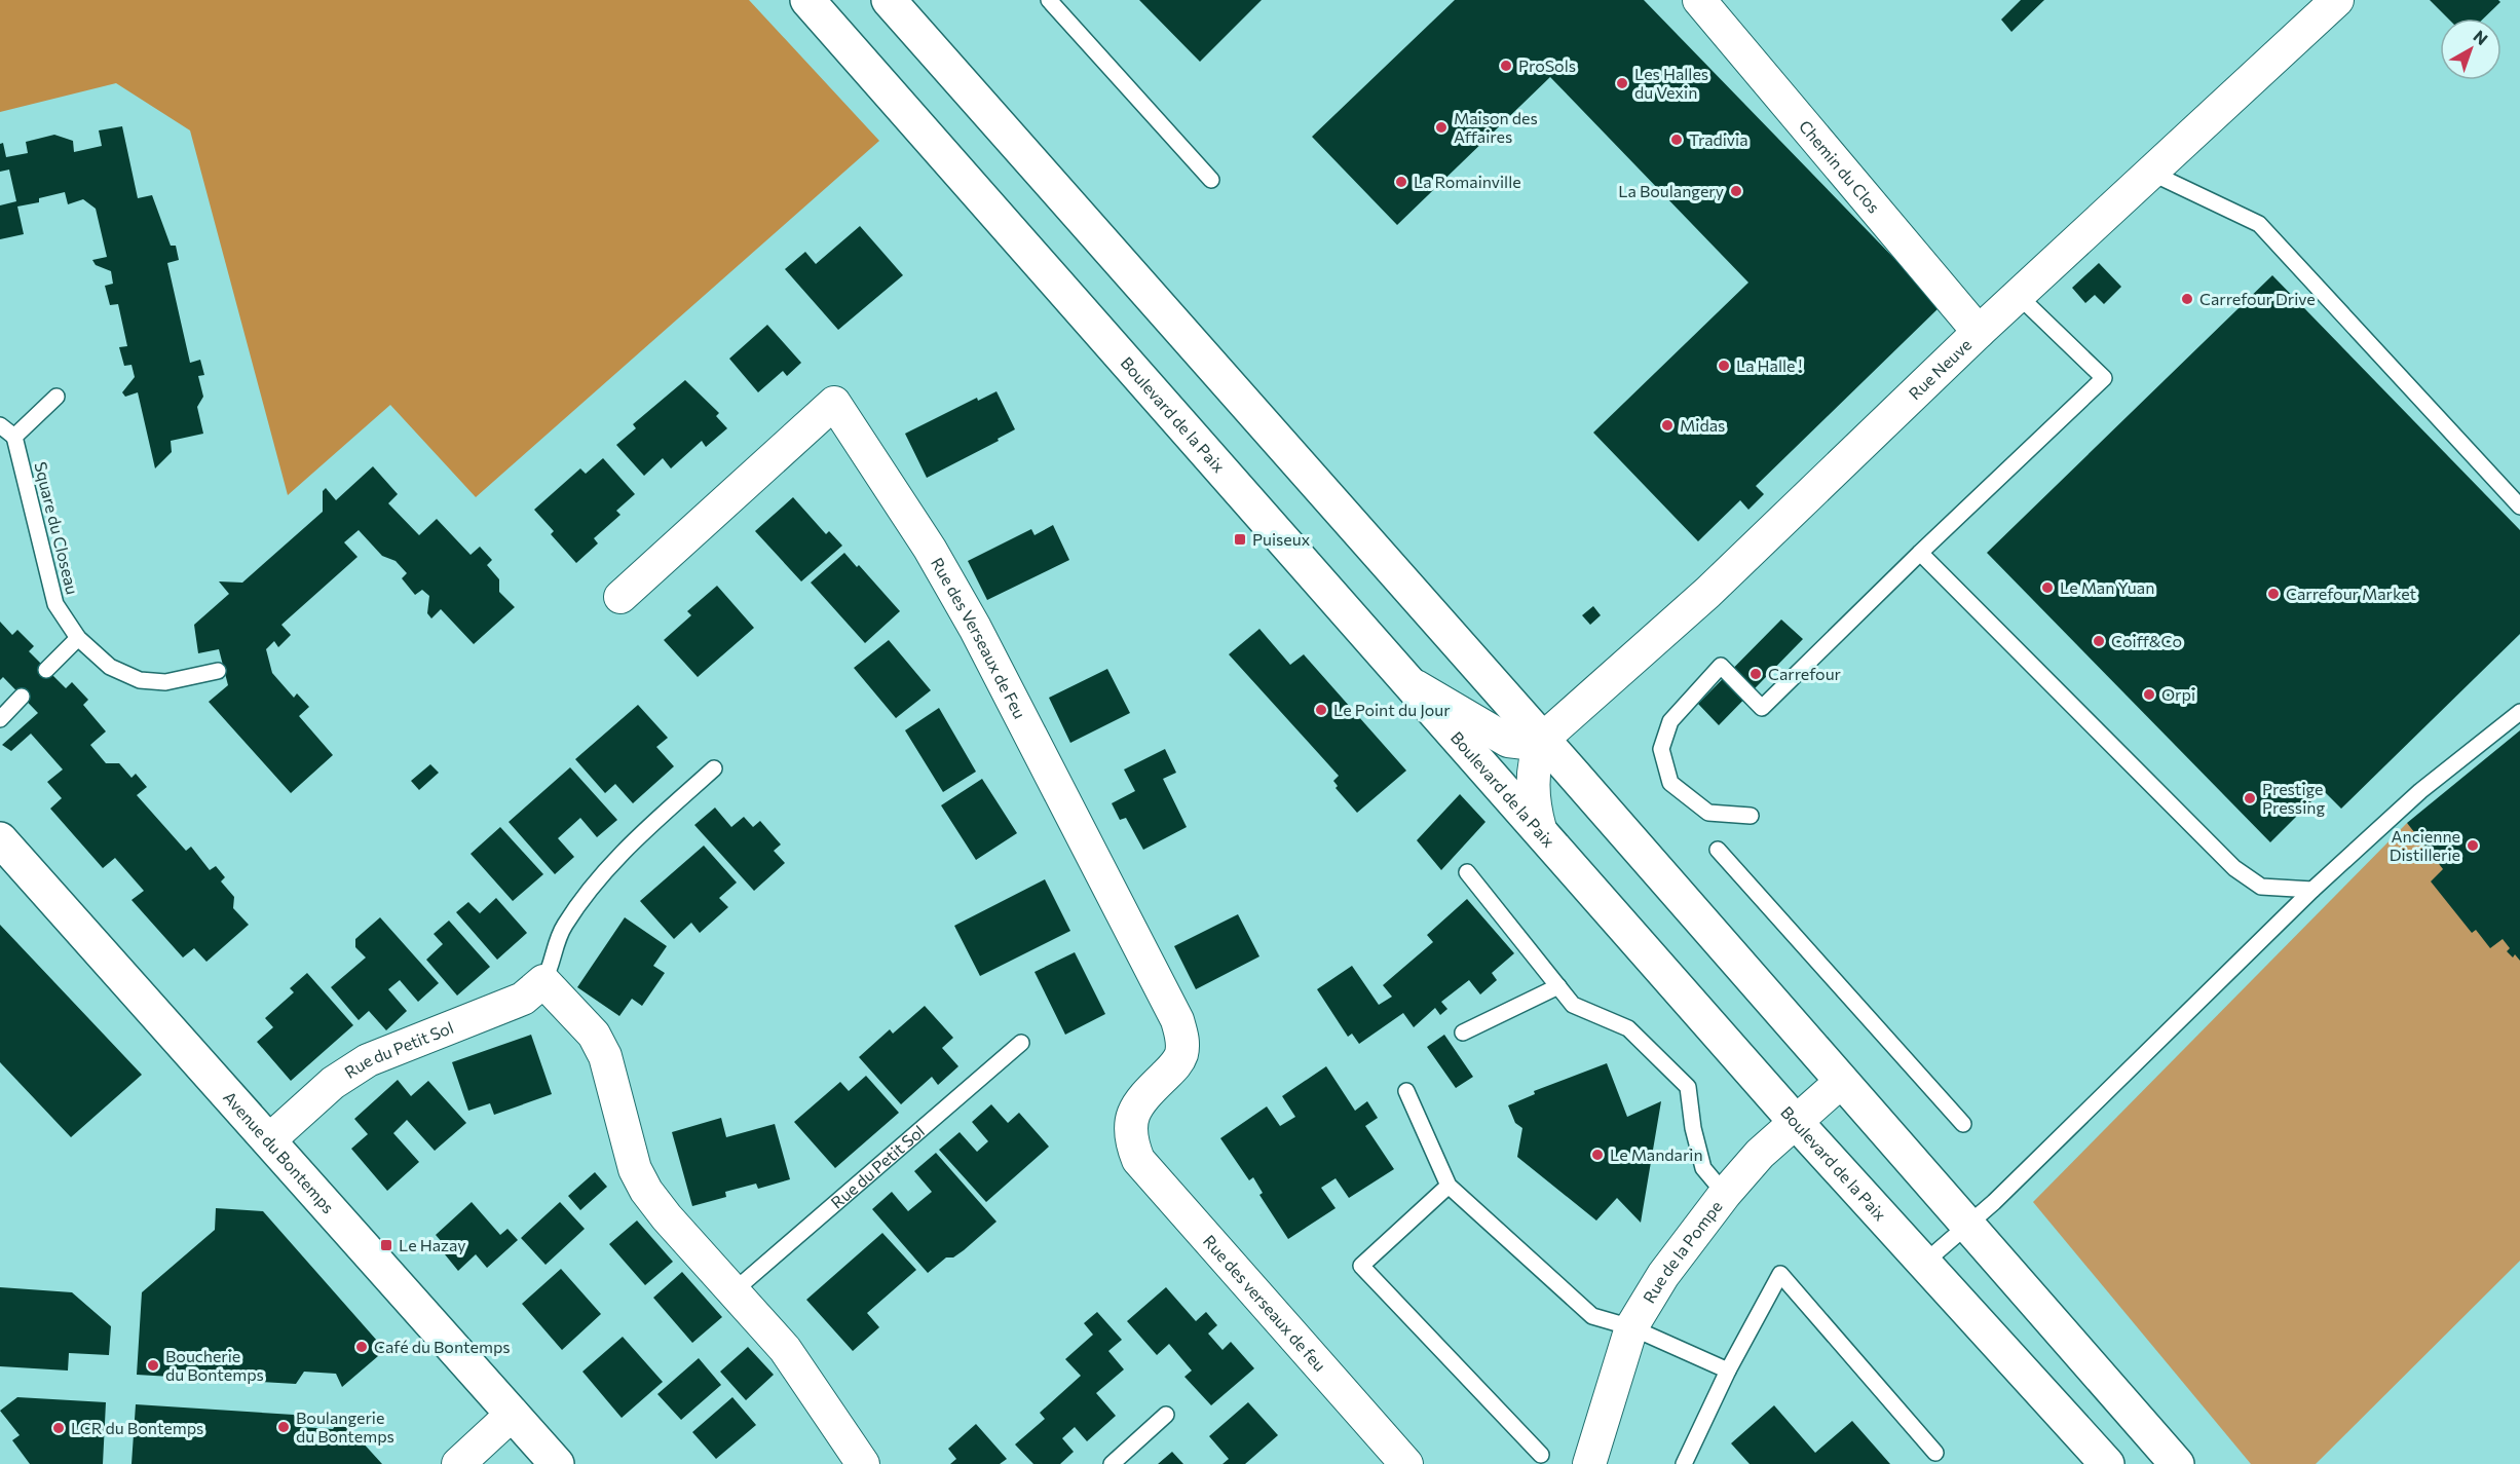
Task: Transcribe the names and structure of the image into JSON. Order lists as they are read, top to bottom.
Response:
{
  "streets": {
    "main road": ["Boulevard de la Paix", "Avenue du Bontemps"],
    "street": [
      "Chemin du Clos",
      "Rue Neuve",
      "Rue des Verseaux de Feu",
      "Rue du Petit Sol",
      "Rue de la Pompe",
      "Rue des verseaux de feu"
    ],
    "lane": ["Square du Closeau"]
  },
  "crossings": [
    ["Chemin du Clos", "Rue Neuve"],
    ["Boulevard de la Paix", "Rue de la Pompe"],
    ["Rue des Verseaux de Feu", "Rue des verseaux de feu"],
    ["Rue du Petit Sol", "Avenue du Bontemps"]
  ],
  "places": {
    "other": [
      "ProSols",
      "Les Halles du Vexin",
      "Maison des Affaires",
      "Tradivia",
      "La Romainville",
      "La Boulangery",
      "Carrefour Drive",
      "La Halle !",
      "Midas",
      "Le Man Yuan",
      "Carrefour Market",
      "Coiff&Co",
      "Carrefour",
      "Orpi",
      "Le Point du Jour",
      "Prestige Pressing",
      "Ancienne Distillerie",
      "Le Mandarin",
      "Café du Bontemps",
      "Boucherie du Bontemps",
      "Boulangerie du Bontemps",
      "LCR du Bontemps"
    ],
    "transit": ["Puiseux", "Le Hazay"]
  },
  "north": "top right"
}
